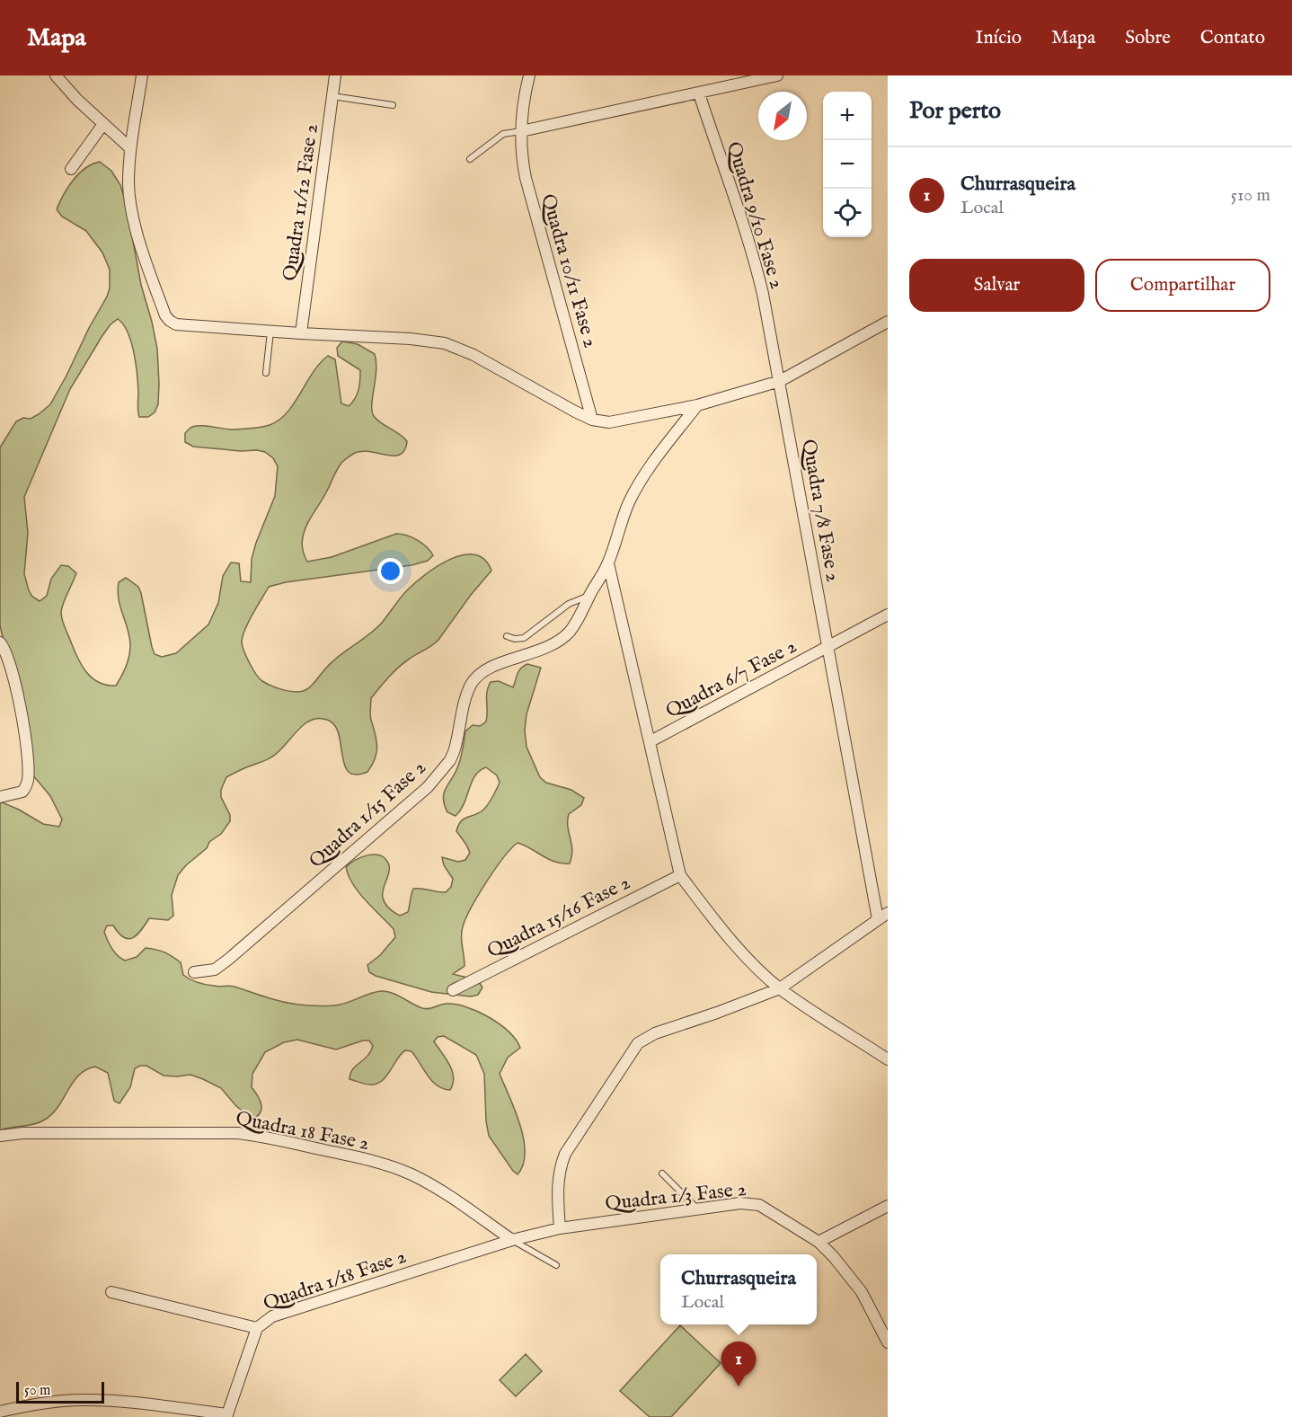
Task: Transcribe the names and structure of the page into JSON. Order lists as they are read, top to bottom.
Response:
{
  "streets": {
    "street": [
      "Quadra 11/12 Fase 2",
      "Quadra 9/10 Fase 2",
      "Quadra 10/11 Fase 2",
      "Quadra 7/8 Fase 2",
      "Quadra 6/7 Fase 2",
      "Quadra 1/15 Fase 2",
      "Quadra 15/16 Fase 2",
      "Quadra 18 Fase 2",
      "Quadra 1/3 Fase 2",
      "Quadra 1/18 Fase 2"
    ]
  },
  "crossings": [
    ["Quadra 9/10 Fase 2", "Quadra 7/8 Fase 2"],
    ["Quadra 7/8 Fase 2", "Quadra 6/7 Fase 2"],
    ["Quadra 18 Fase 2", "Quadra 1/3 Fase 2"],
    ["Quadra 18 Fase 2", "Quadra 1/18 Fase 2"],
    ["Quadra 1/3 Fase 2", "Quadra 1/18 Fase 2"]
  ],
  "scale_bar": "50 m",
  "north": "bottom left",
  "page": {
    "header": "Mapa",
    "nav": [
      "Início",
      "Mapa",
      "Sobre",
      "Contato"
    ],
    "heading": "Por perto",
    "map_buttons": ["+", "−"],
    "list": [
      {
        "mark": "1",
        "name": "Churrasqueira",
        "note": "Local",
        "value": "510 m"
      }
    ],
    "buttons": ["Salvar", "Compartilhar"],
    "popup": ["Churrasqueira", "Local"],
    "pins": "1",
    "scale": "50 m"
  }
}
